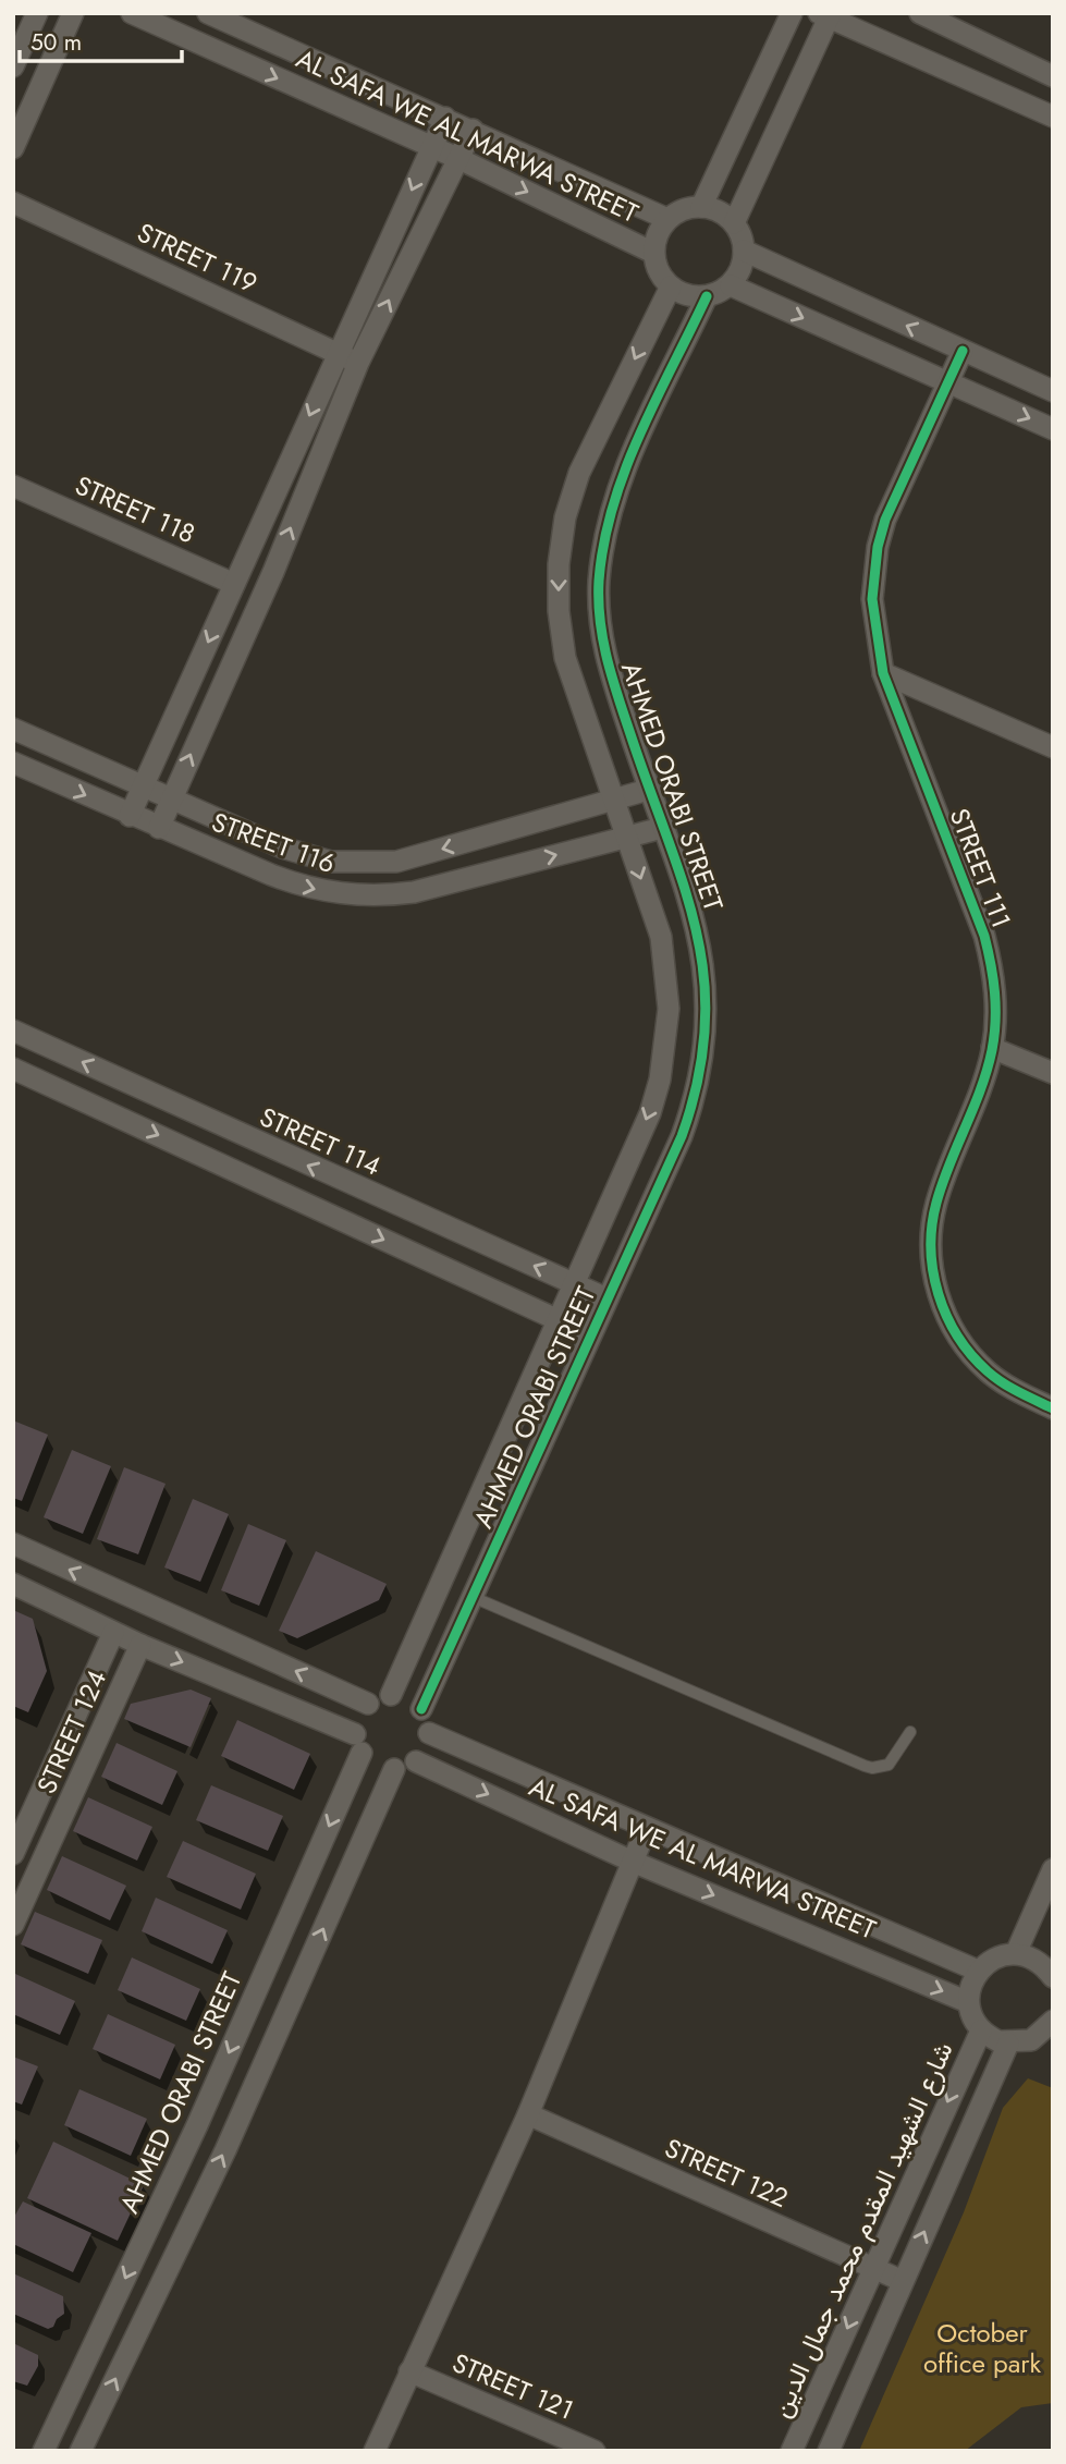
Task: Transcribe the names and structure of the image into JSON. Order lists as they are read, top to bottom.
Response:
{
  "streets": {
    "street": [
      "AL SAFA WE AL MARWA STREET",
      "STREET 119",
      "STREET 118",
      "AHMED ORABI STREET",
      "STREET 116",
      "STREET 111",
      "STREET 114",
      "STREET 124",
      "STREET 122",
      "شارع الشهيد المقدم محمد جمال الدين",
      "STREET 121"
    ]
  },
  "crossings": [
    ["AL SAFA WE AL MARWA STREET", "AHMED ORABI STREET"],
    ["AHMED ORABI STREET", "STREET 116"],
    ["AHMED ORABI STREET", "STREET 114"],
    ["STREET 122", "شارع الشهيد المقدم محمد جمال الدين"]
  ],
  "parks": ["October office park"],
  "scale_bar": "50 m"
}
